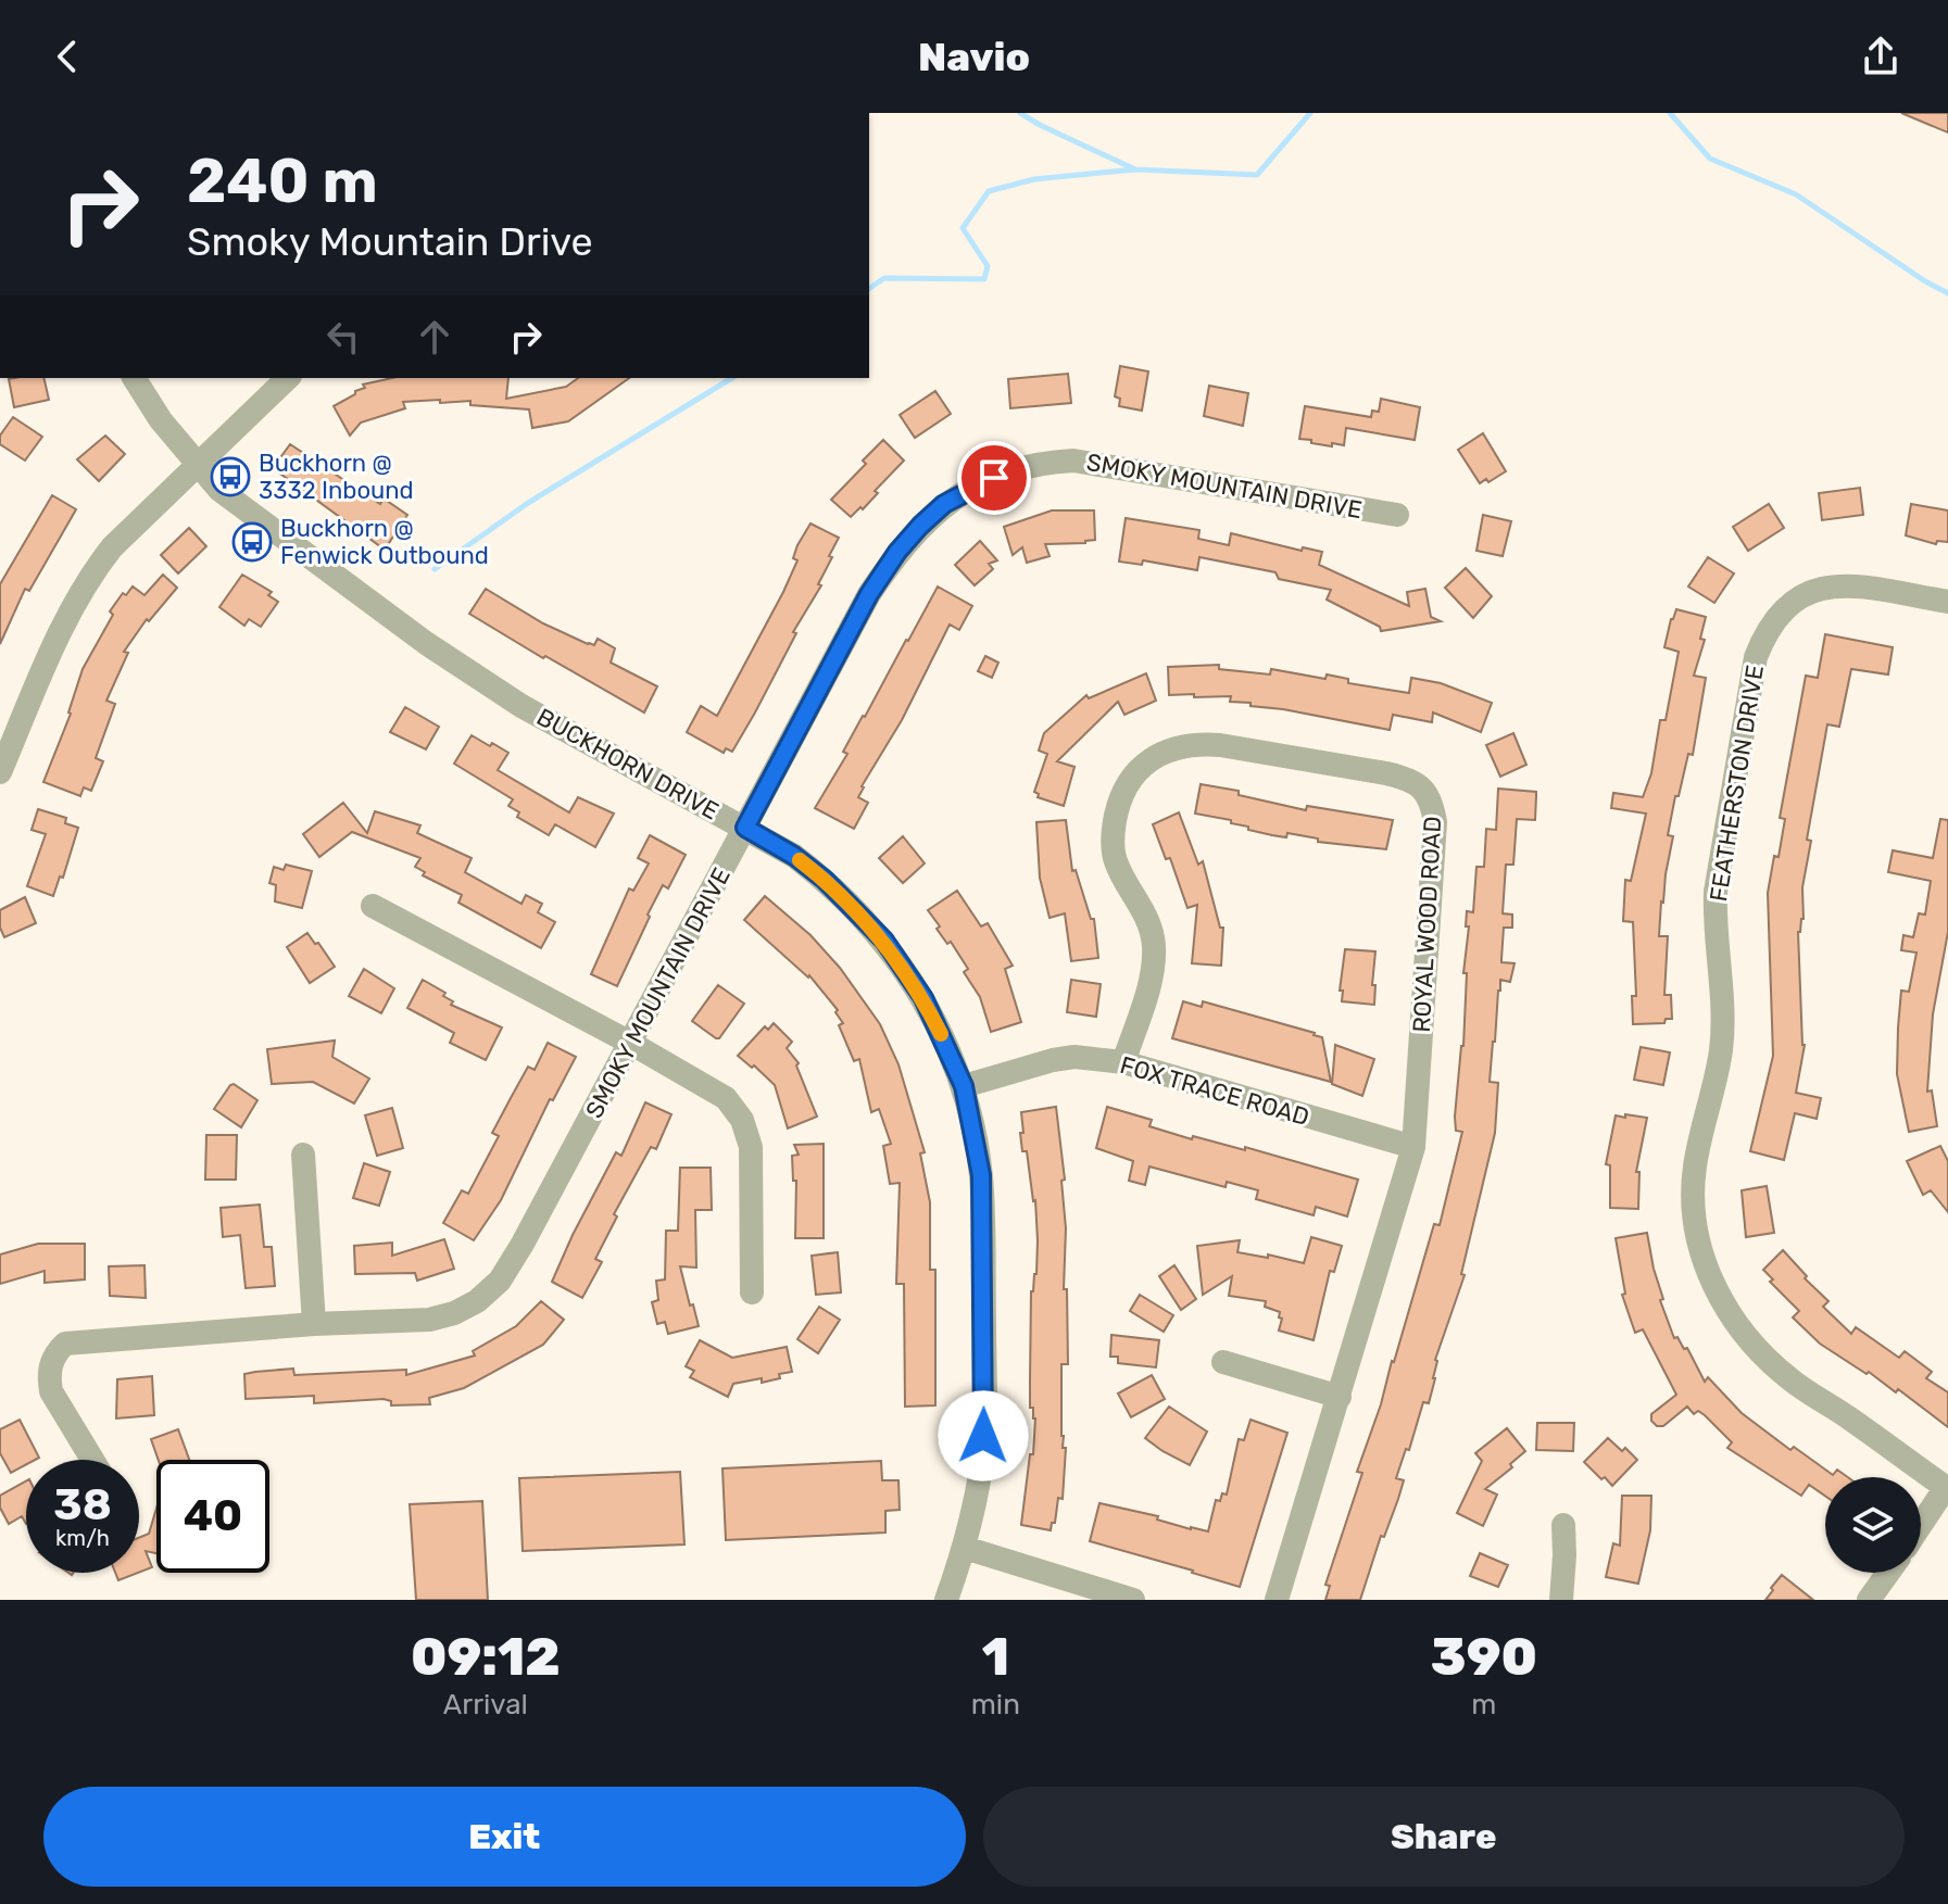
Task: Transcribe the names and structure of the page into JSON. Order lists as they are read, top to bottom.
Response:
{
  "streets": {
    "street": [
      "SMOKY MOUNTAIN DRIVE",
      "BUCKHORN DRIVE",
      "FEATHERSTON DRIVE",
      "ROYAL WOOD ROAD",
      "FOX TRACE ROAD"
    ]
  },
  "crossings": [
    ["SMOKY MOUNTAIN DRIVE", "BUCKHORN DRIVE"],
    ["BUCKHORN DRIVE", "FOX TRACE ROAD"],
    ["ROYAL WOOD ROAD", "FOX TRACE ROAD"]
  ],
  "places": {
    "bus stop": ["Buckhorn @ 3332 Inbound", "Buckhorn @ Fenwick Outbound"]
  },
  "page": {
    "header": "Navio",
    "turn": ["240 m", "Smoky Mountain Drive"],
    "speed": "38 km/h",
    "limit": "40",
    "eta": [
      "09:12",
      "Arrival",
      "1",
      "min",
      "390",
      "m"
    ],
    "buttons": ["Exit", "Share"]
  }
}
